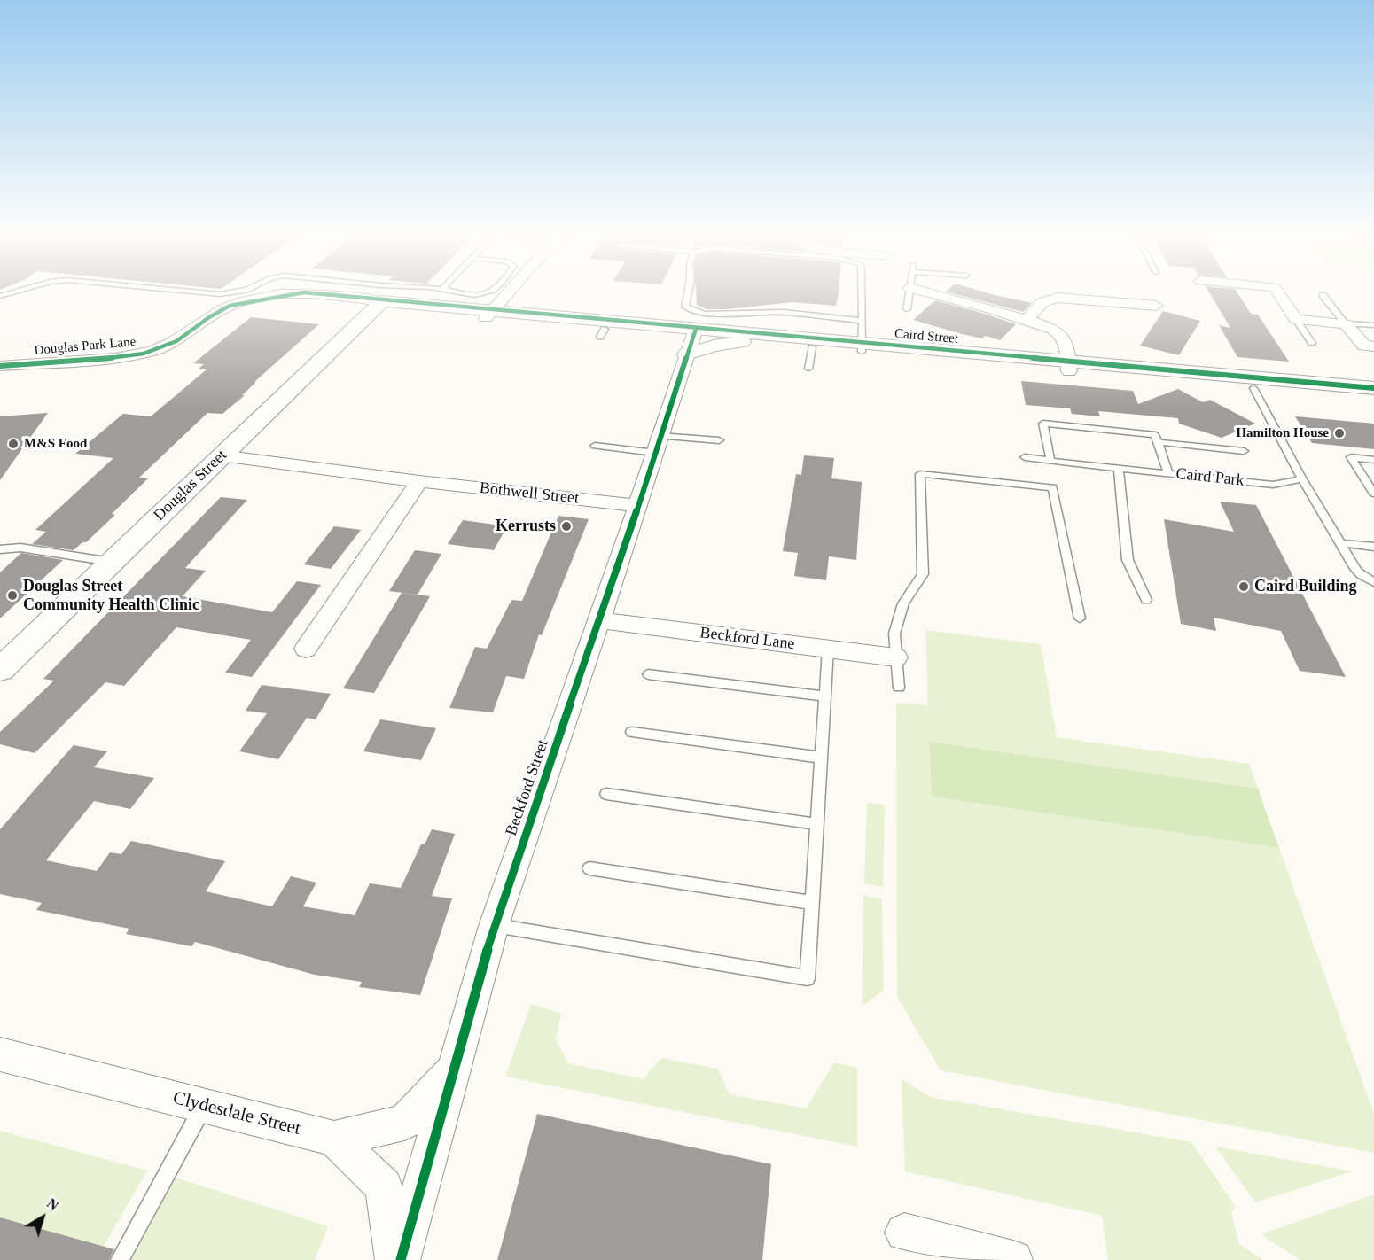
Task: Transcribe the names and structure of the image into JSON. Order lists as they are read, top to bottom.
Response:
{
  "streets": {
    "street": [
      "Caird Street",
      "Douglas Park Lane",
      "Douglas Street",
      "Bothwell Street",
      "Beckford Lane",
      "Beckford Street",
      "Clydesdale Street"
    ],
    "lane": ["Caird Park"]
  },
  "crossings": [
    ["Caird Street", "Douglas Park Lane"],
    ["Caird Street", "Douglas Street"],
    ["Caird Street", "Beckford Street"],
    ["Douglas Park Lane", "Douglas Street"],
    ["Douglas Street", "Bothwell Street"],
    ["Bothwell Street", "Beckford Street"],
    ["Beckford Lane", "Beckford Street"],
    ["Beckford Street", "Clydesdale Street"]
  ],
  "places": [
    "Hamilton House",
    "M&S Food",
    "Kerrusts",
    "Caird Building",
    "Douglas Street Community Health Clinic"
  ],
  "north": "top right"
}
